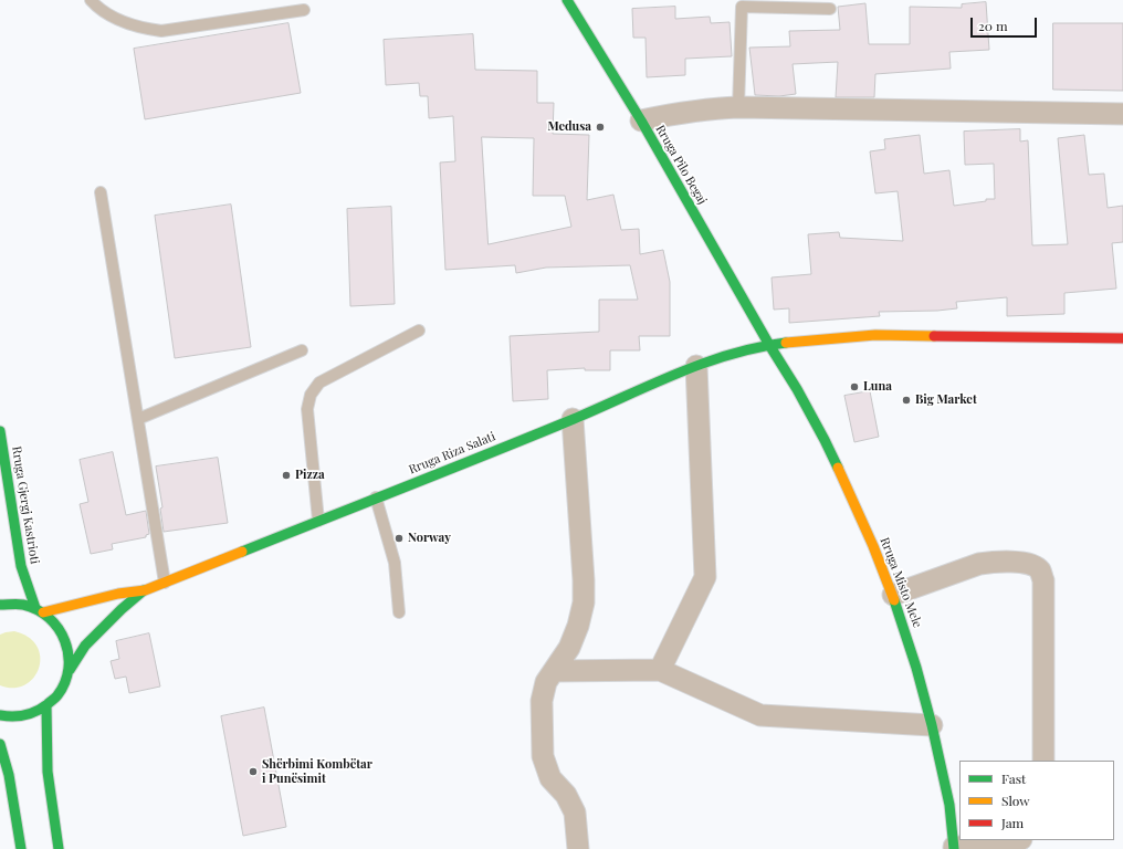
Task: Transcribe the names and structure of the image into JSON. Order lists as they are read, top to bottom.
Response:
{
  "streets": {
    "street": [
      "Rruga Pilo Begaj",
      "Rruga Riza Salati",
      "Rruga Gjergj Kastrioti",
      "Rruga Misto Mele"
    ]
  },
  "crossings": [
    ["Rruga Pilo Begaj", "Rruga Riza Salati"],
    ["Rruga Pilo Begaj", "Rruga Misto Mele"],
    ["Rruga Riza Salati", "Rruga Misto Mele"]
  ],
  "places": [
    "Medusa",
    "Luna",
    "Big Market",
    "Pizza",
    "Norway",
    "Shërbimi Kombëtar i Punësimit"
  ],
  "legend": ["Fast", "Slow", "Jam"],
  "scale_bar": "20 m"
}
